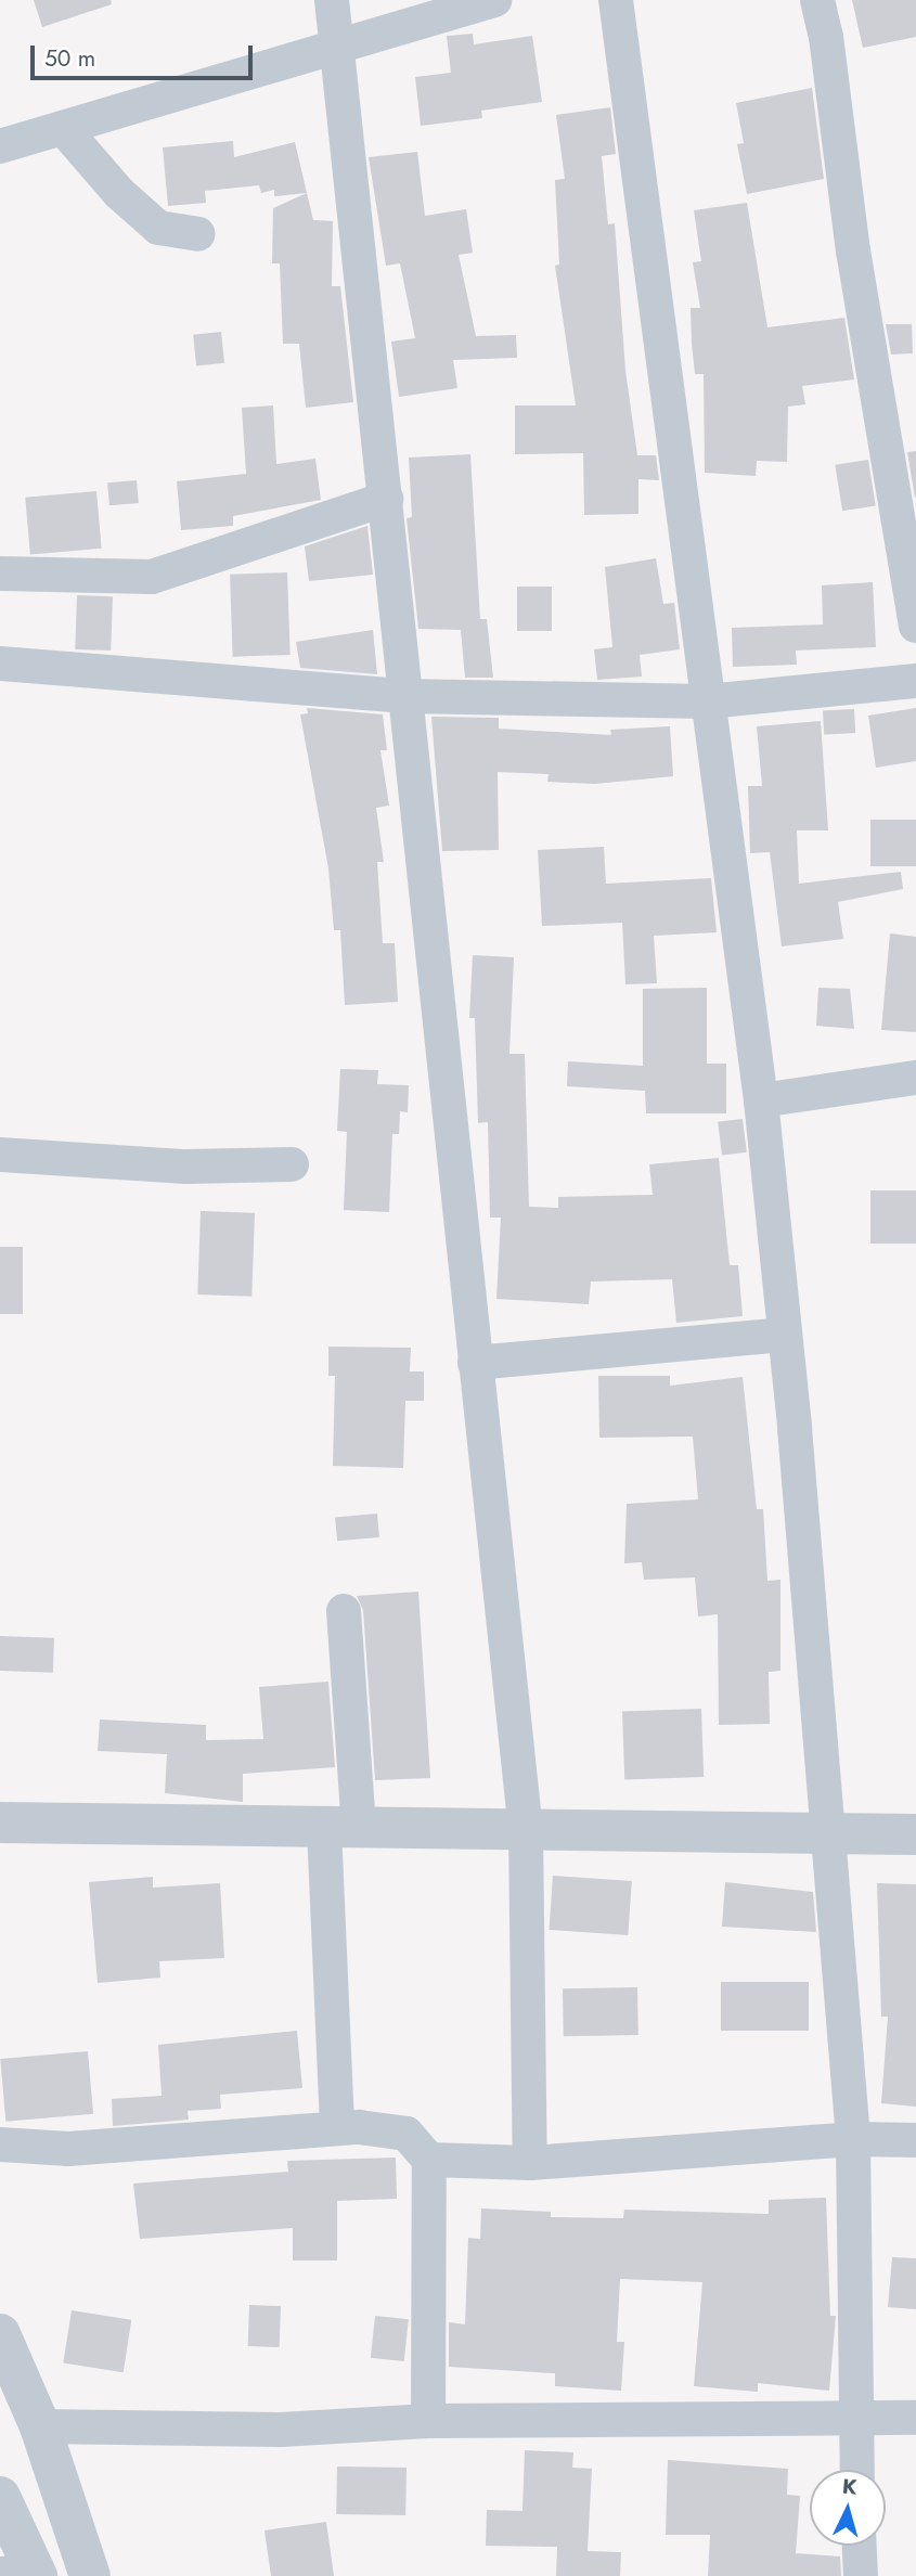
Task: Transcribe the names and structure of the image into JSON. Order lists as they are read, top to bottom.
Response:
{
  "scale_bar": "50 m",
  "north": "top"
}
